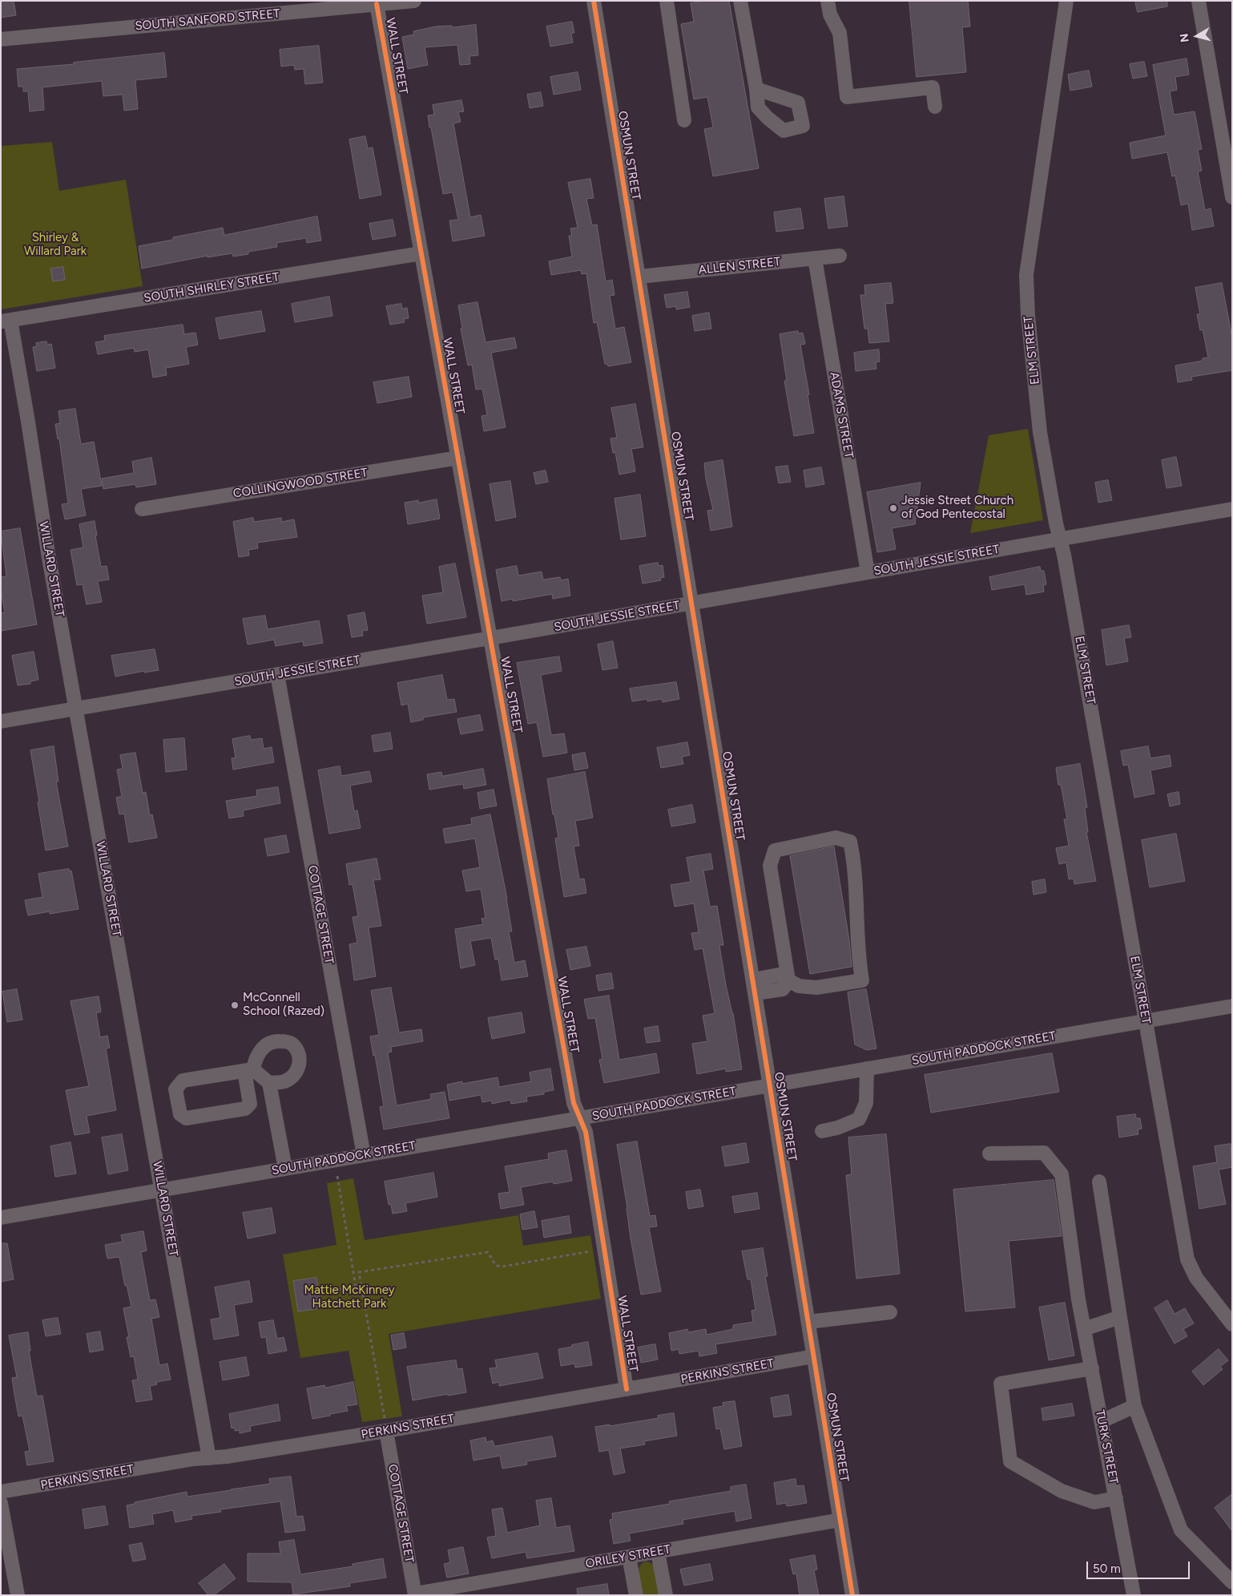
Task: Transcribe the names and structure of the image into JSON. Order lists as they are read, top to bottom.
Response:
{
  "streets": {
    "street": [
      "SOUTH SANFORD STREET",
      "WALL STREET",
      "OSMUN STREET",
      "ALLEN STREET",
      "SOUTH SHIRLEY STREET",
      "ELM STREET",
      "ADAMS STREET",
      "COLLINGWOOD STREET",
      "SOUTH JESSIE STREET",
      "WILLARD STREET",
      "COTTAGE STREET",
      "SOUTH PADDOCK STREET",
      "PERKINS STREET",
      "TURK STREET",
      "ORILEY STREET"
    ]
  },
  "crossings": [
    ["SOUTH SANFORD STREET", "WALL STREET"],
    ["WALL STREET", "SOUTH SHIRLEY STREET"],
    ["WALL STREET", "COLLINGWOOD STREET"],
    ["WALL STREET", "SOUTH JESSIE STREET"],
    ["WALL STREET", "SOUTH PADDOCK STREET"],
    ["WALL STREET", "PERKINS STREET"],
    ["OSMUN STREET", "ALLEN STREET"],
    ["OSMUN STREET", "SOUTH JESSIE STREET"],
    ["OSMUN STREET", "SOUTH PADDOCK STREET"],
    ["OSMUN STREET", "PERKINS STREET"],
    ["OSMUN STREET", "ORILEY STREET"],
    ["ALLEN STREET", "ADAMS STREET"],
    ["SOUTH SHIRLEY STREET", "WILLARD STREET"],
    ["ELM STREET", "SOUTH JESSIE STREET"],
    ["ELM STREET", "SOUTH PADDOCK STREET"],
    ["ADAMS STREET", "SOUTH JESSIE STREET"],
    ["SOUTH JESSIE STREET", "WILLARD STREET"],
    ["SOUTH JESSIE STREET", "COTTAGE STREET"],
    ["WILLARD STREET", "SOUTH PADDOCK STREET"],
    ["WILLARD STREET", "PERKINS STREET"],
    ["COTTAGE STREET", "SOUTH PADDOCK STREET"],
    ["COTTAGE STREET", "PERKINS STREET"],
    ["COTTAGE STREET", "ORILEY STREET"]
  ],
  "parks": ["Shirley & Willard Park", "Mattie McKinney Hatchett Park"],
  "places": ["Jessie Street Church of God Pentecostal", "McConnell School (Razed)"],
  "scale_bar": "50 m",
  "north": "left"
}
